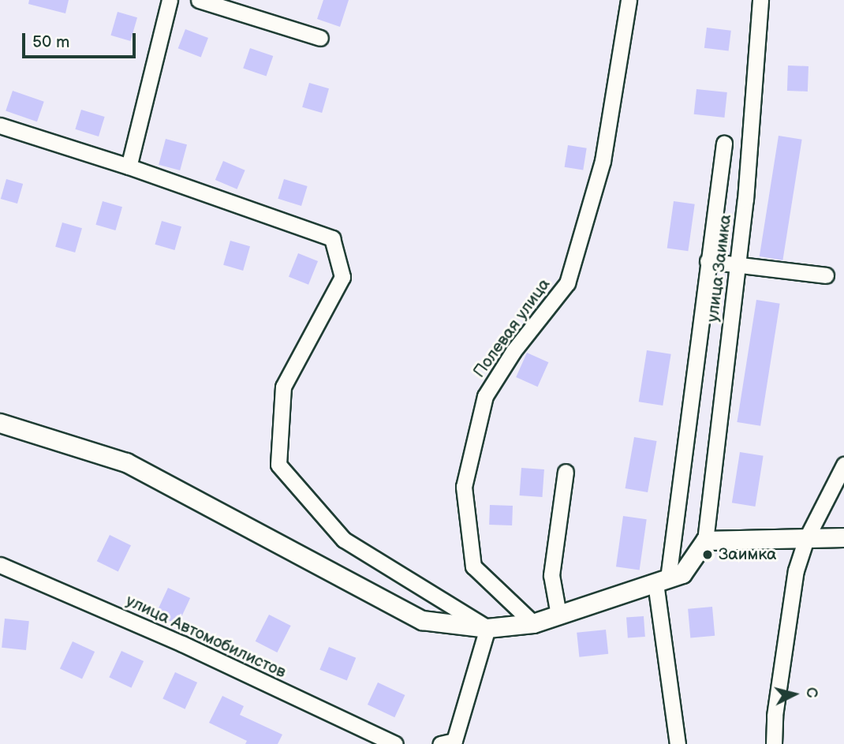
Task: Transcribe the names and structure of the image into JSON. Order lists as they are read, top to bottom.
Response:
{
  "streets": {
    "street": ["улица Заимка", "Полевая улица", "улица Автомобилистов"]
  },
  "places": ["Заимка"],
  "scale_bar": "50 m",
  "north": "right"
}
